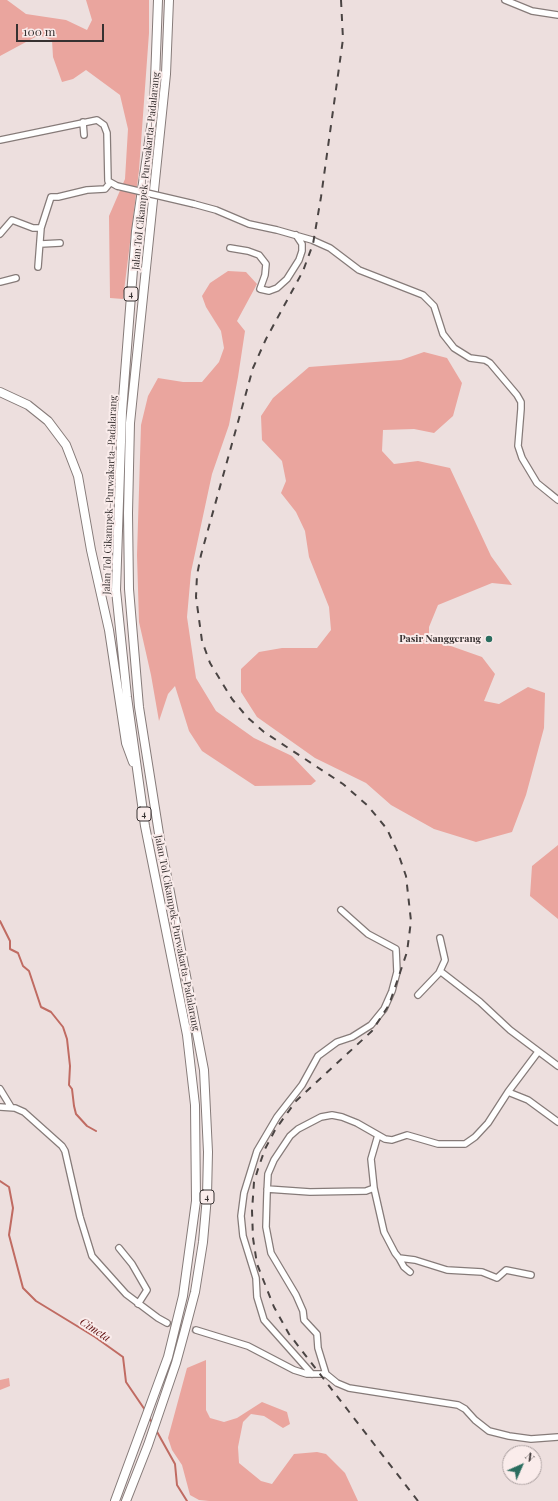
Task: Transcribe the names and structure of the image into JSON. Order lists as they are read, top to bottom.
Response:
{
  "streets": {
    "highway": ["Jalan Tol Cikampek–Purwakarta–Padalarang", "4"]
  },
  "water": ["Cimeta"],
  "places": ["Pasir Nanggerang"],
  "scale_bar": "100 m",
  "north": "top right"
}
